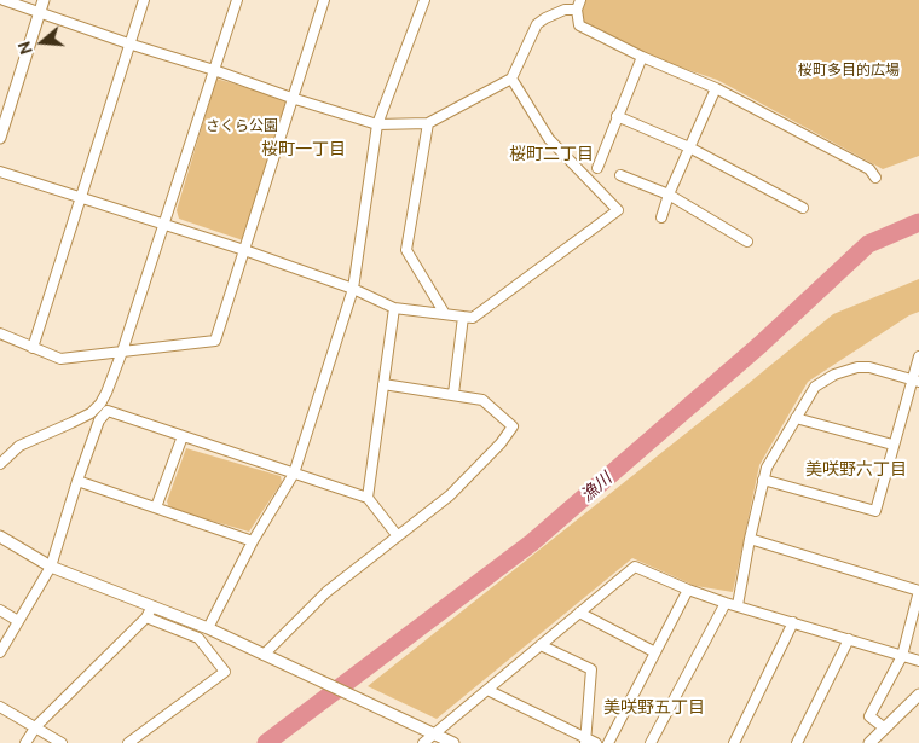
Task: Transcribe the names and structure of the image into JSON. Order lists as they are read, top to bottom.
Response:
{
  "districts": [
    "桜町一丁目",
    "桜町二丁目",
    "美咲野六丁目",
    "美咲野五丁目"
  ],
  "water": ["漁川"],
  "parks": ["桜町多目的広場", "さくら公園"],
  "north": "left"
}
